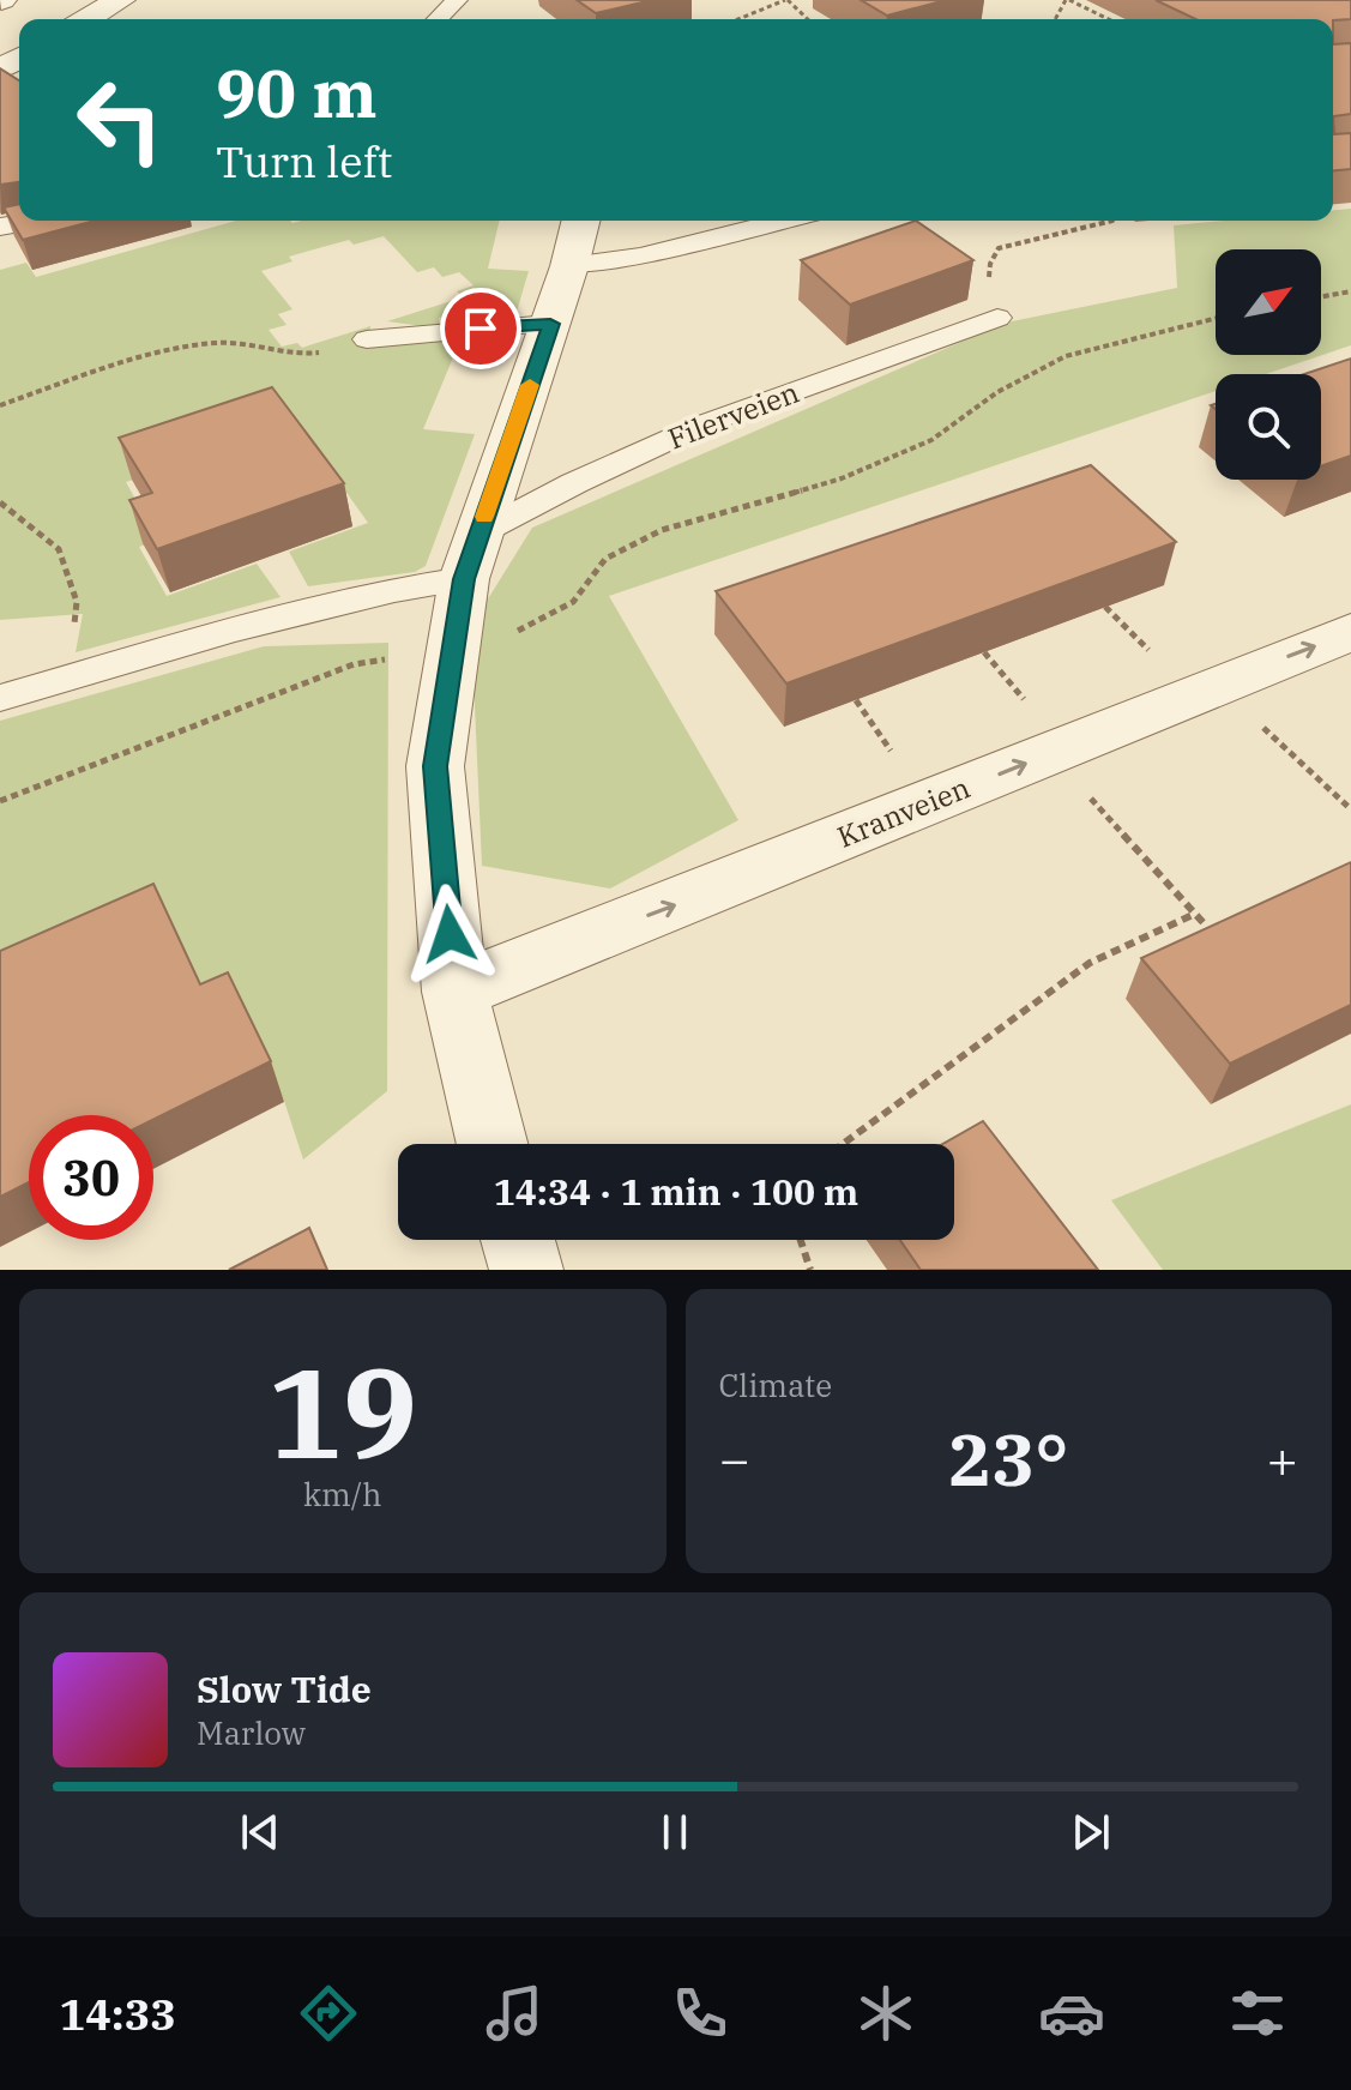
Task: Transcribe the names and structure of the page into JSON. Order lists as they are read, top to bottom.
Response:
{
  "streets": {
    "street": ["Kranveien"],
    "lane": ["Filerveien"]
  },
  "one_way": ["Kranveien"],
  "north": "top right",
  "page": {
    "turn": ["90 m", "Turn left"],
    "limit": "30",
    "trip": "14:34 · 1 min · 100 m",
    "tile": [
      ["19", "km/h"],
      "Climate"
    ],
    "heat": ["−", "23°", "+"],
    "song": ["Slow Tide", "Marlow"],
    "tabs": "14:33"
  }
}
